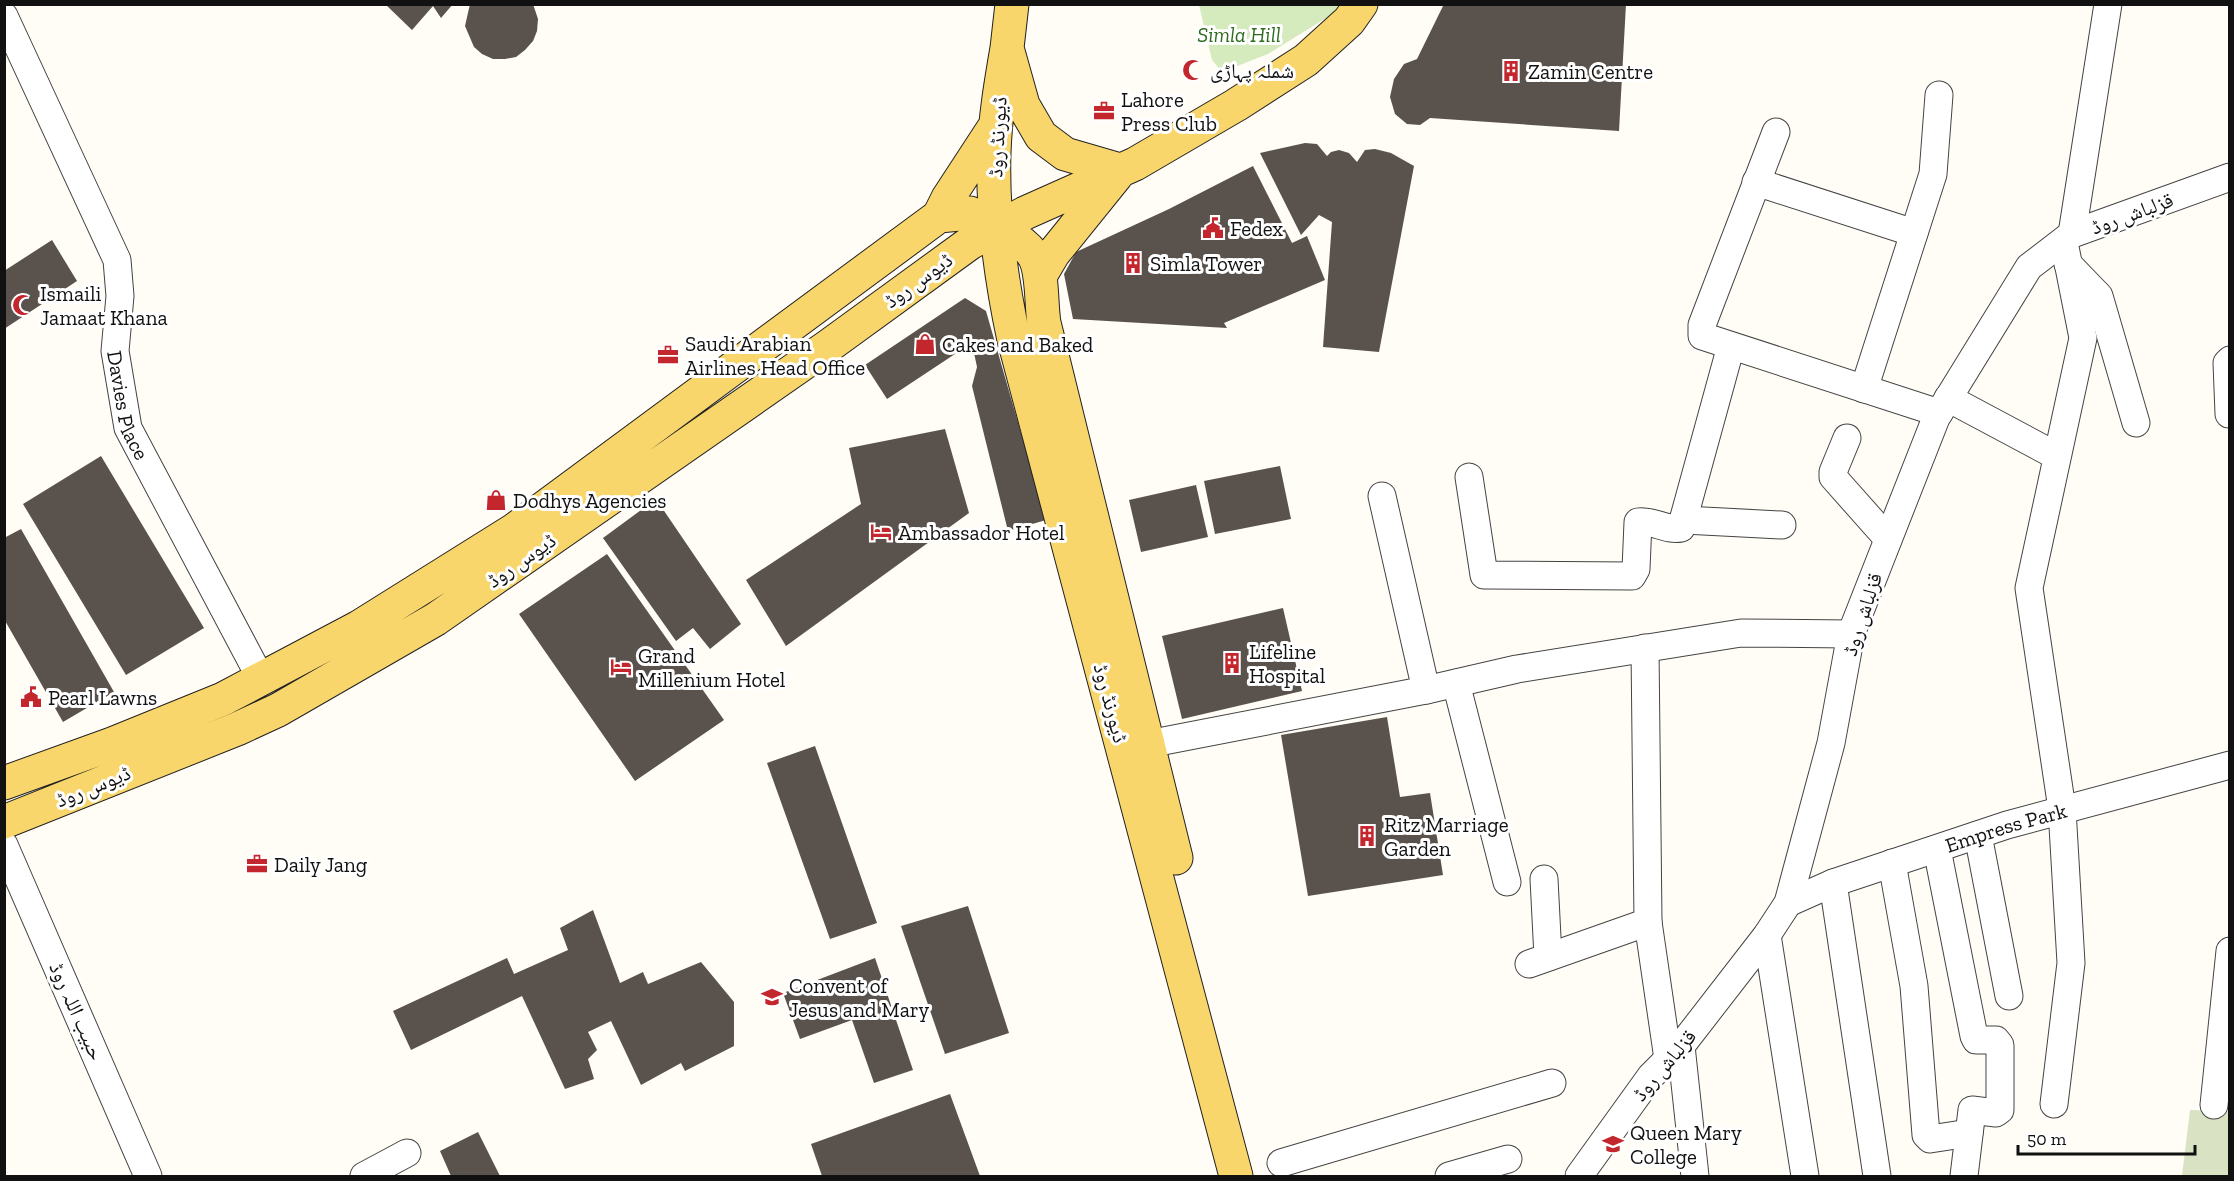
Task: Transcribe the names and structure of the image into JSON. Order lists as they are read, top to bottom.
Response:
{
  "streets": {
    "main road": ["ڈیورنڈ روڈ", "ڈیوس روڈ"],
    "street": [
      "قزلباش روڈ",
      "Davies Place",
      "Empress Park",
      "حبیب اللہ روڈ"
    ]
  },
  "crossings": [
    ["ڈیورنڈ روڈ", "ڈیوس روڈ"],
    ["قزلباش روڈ", "Empress Park"],
    ["ڈیوس روڈ", "Davies Place"]
  ],
  "parks": ["Simla Hill"],
  "places": {
    "mosque": ["شملہ پہاڑی", "Ismaili Jamaat Khana"],
    "building": [
      "Zamin Centre",
      "Simla Tower",
      "Lifeline Hospital",
      "Ritz Marriage Garden"
    ],
    "office": ["Lahore Press Club", "Saudi Arabian Airlines Head Office", "Daily Jang"],
    "public building": ["Fedex", "Pearl Lawns"],
    "shop": ["Cakes and Baked", "Dodhys Agencies"],
    "hotel": ["Ambassador Hotel", "Grand Millenium Hotel"],
    "school or university": ["Convent of Jesus and Mary", "Queen Mary College"]
  },
  "scale_bar": "50 m"
}
